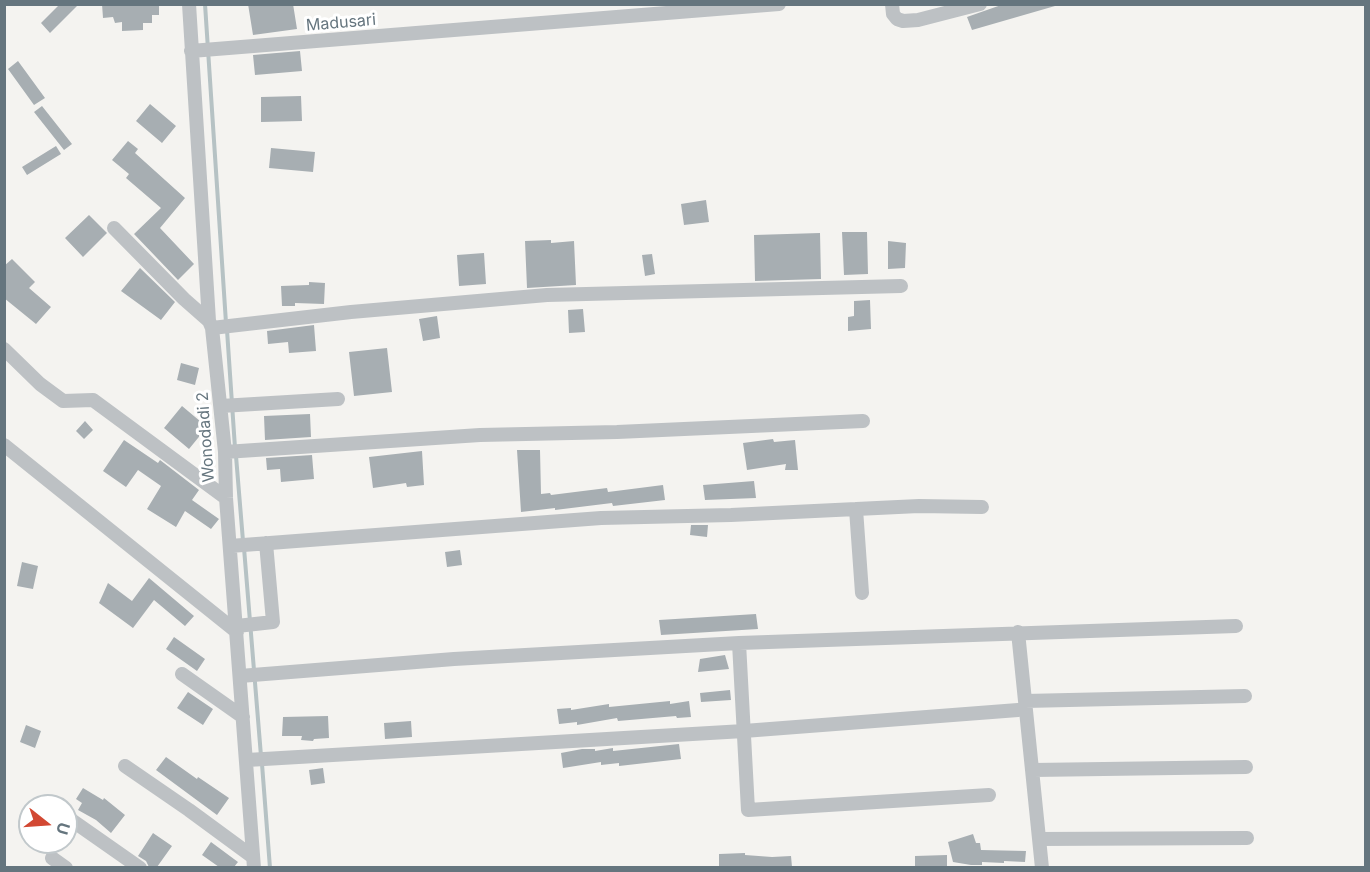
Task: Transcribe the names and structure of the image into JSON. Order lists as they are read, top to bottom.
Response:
{
  "streets": {
    "street": ["Madusari", "Wonodadi 2"]
  },
  "crossings": [
    ["Madusari", "Wonodadi 2"]
  ],
  "north": "right"
}
